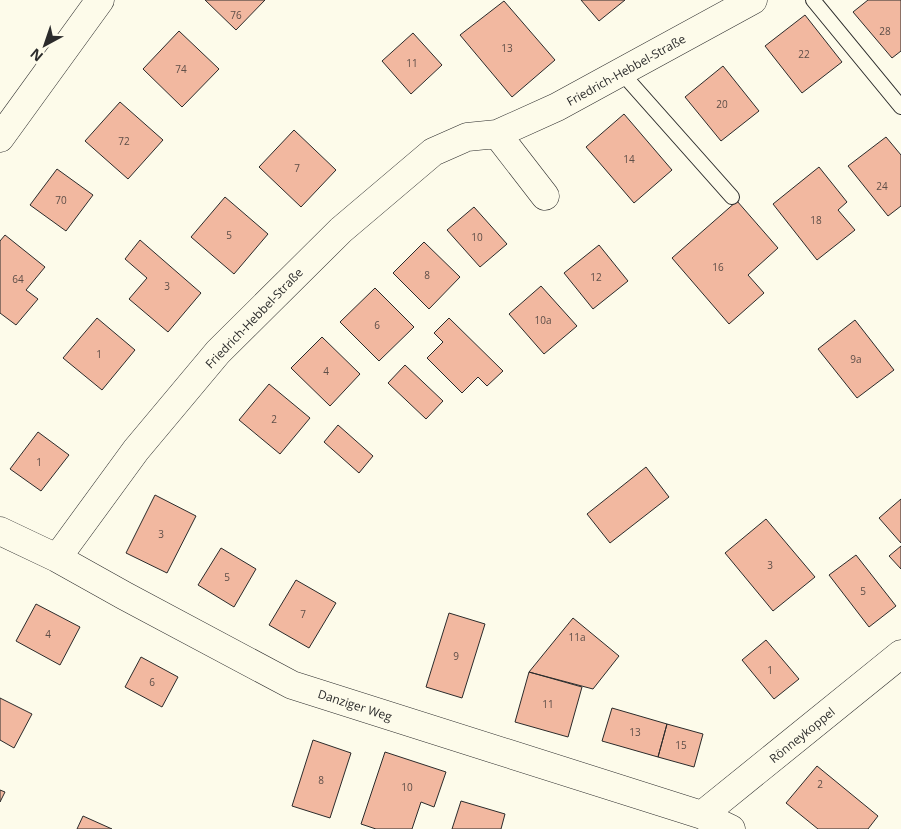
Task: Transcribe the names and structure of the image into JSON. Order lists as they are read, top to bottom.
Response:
{
  "streets": {
    "street": ["Friedrich-Hebbel-Straße", "Danziger Weg", "Rönneykoppel"]
  },
  "crossings": [
    ["Friedrich-Hebbel-Straße", "Danziger Weg"],
    ["Danziger Weg", "Rönneykoppel"]
  ],
  "house_numbers": [
    "76",
    "28",
    "13",
    "22",
    "11",
    "74",
    "20",
    "72",
    "14",
    "7",
    "24",
    "70",
    "18",
    "5",
    "10",
    "16",
    "8",
    "12",
    "64",
    "3",
    "10a",
    "6",
    "1",
    "9a",
    "4",
    "2",
    "1",
    "3",
    "3",
    "5",
    "5",
    "7",
    "4",
    "11a",
    "9",
    "1",
    "6",
    "11",
    "13",
    "15",
    "8",
    "2",
    "10"
  ],
  "north": "bottom left"
}
